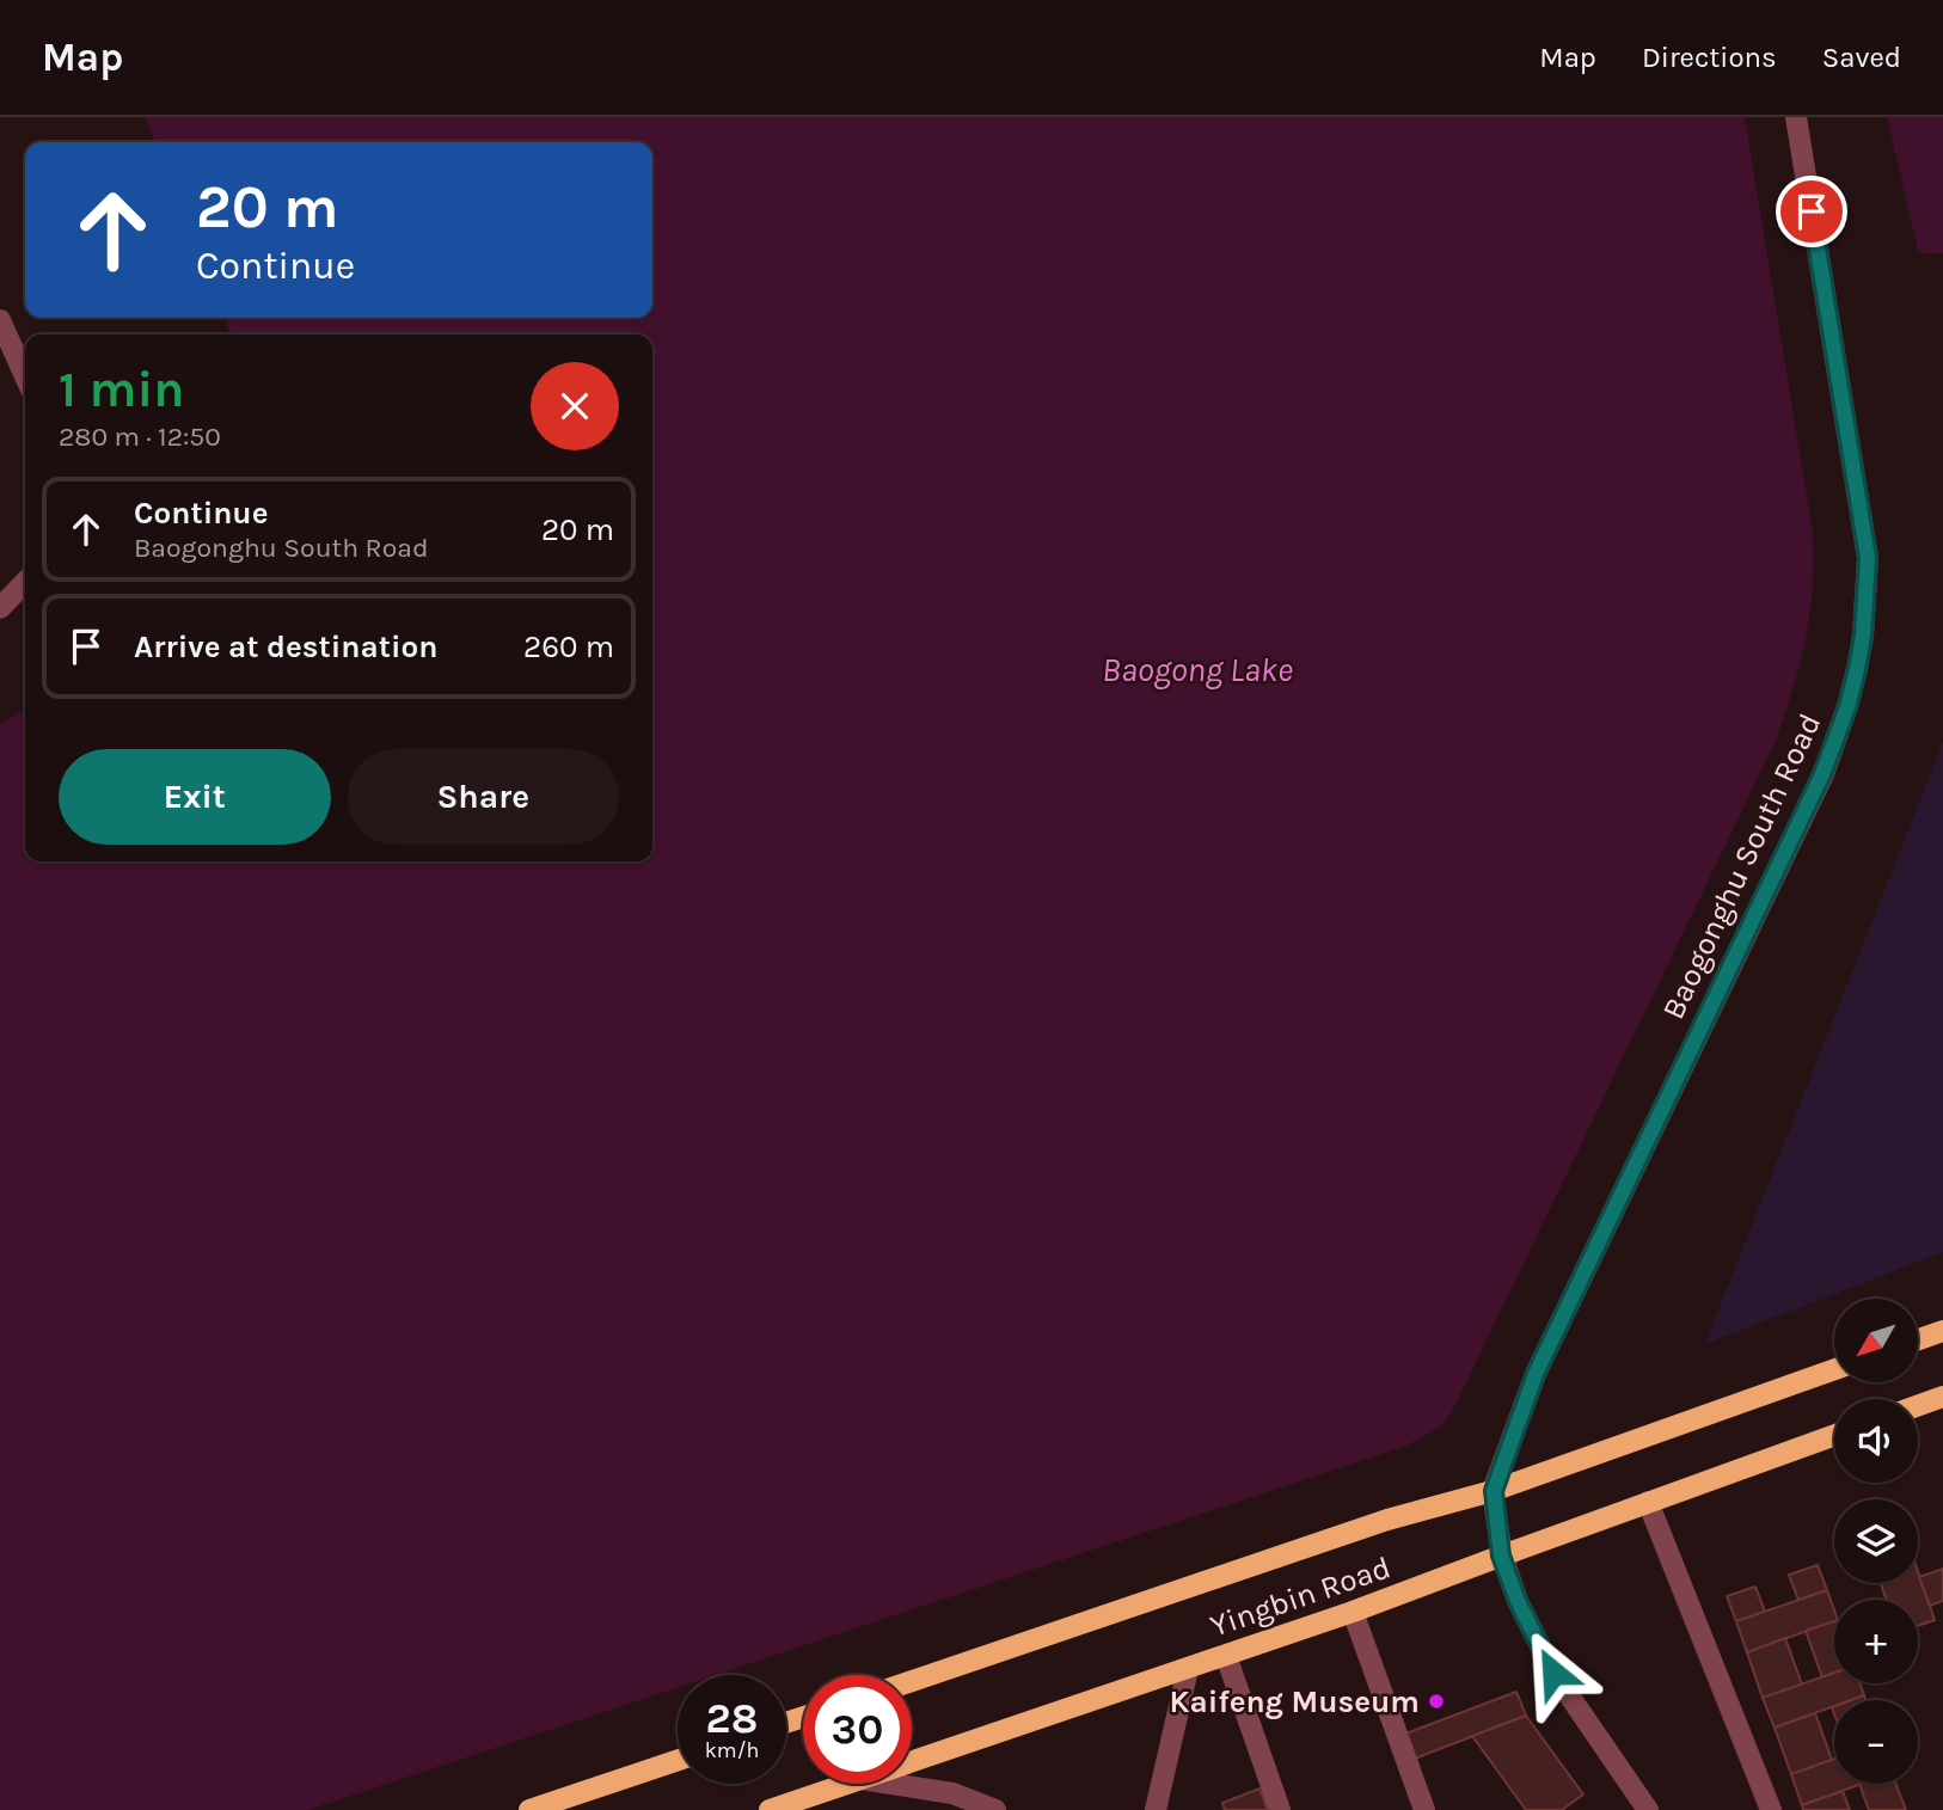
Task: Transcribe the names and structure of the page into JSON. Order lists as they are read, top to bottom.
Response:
{
  "streets": {
    "main road": ["Yingbin Road"],
    "street": ["Baogonghu South Road"]
  },
  "crossings": [
    ["Baogonghu South Road", "Yingbin Road"]
  ],
  "water": ["Baogong Lake"],
  "places": ["Kaifeng Museum"],
  "north": "bottom left",
  "page": {
    "header": "Map",
    "nav": ["Map", "Directions", "Saved"],
    "turn": ["20 m", "Continue"],
    "heading": ["1 min", "280 m · 12:50"],
    "list": [
      {
        "name": "Continue",
        "note": "Baogonghu South Road",
        "value": "20 m"
      },
      {
        "name": "Arrive at destination",
        "value": "260 m"
      }
    ],
    "buttons": ["Exit", "Share"],
    "map_buttons": ["+", "−"],
    "speed": "28 km/h",
    "limit": "30"
  }
}
